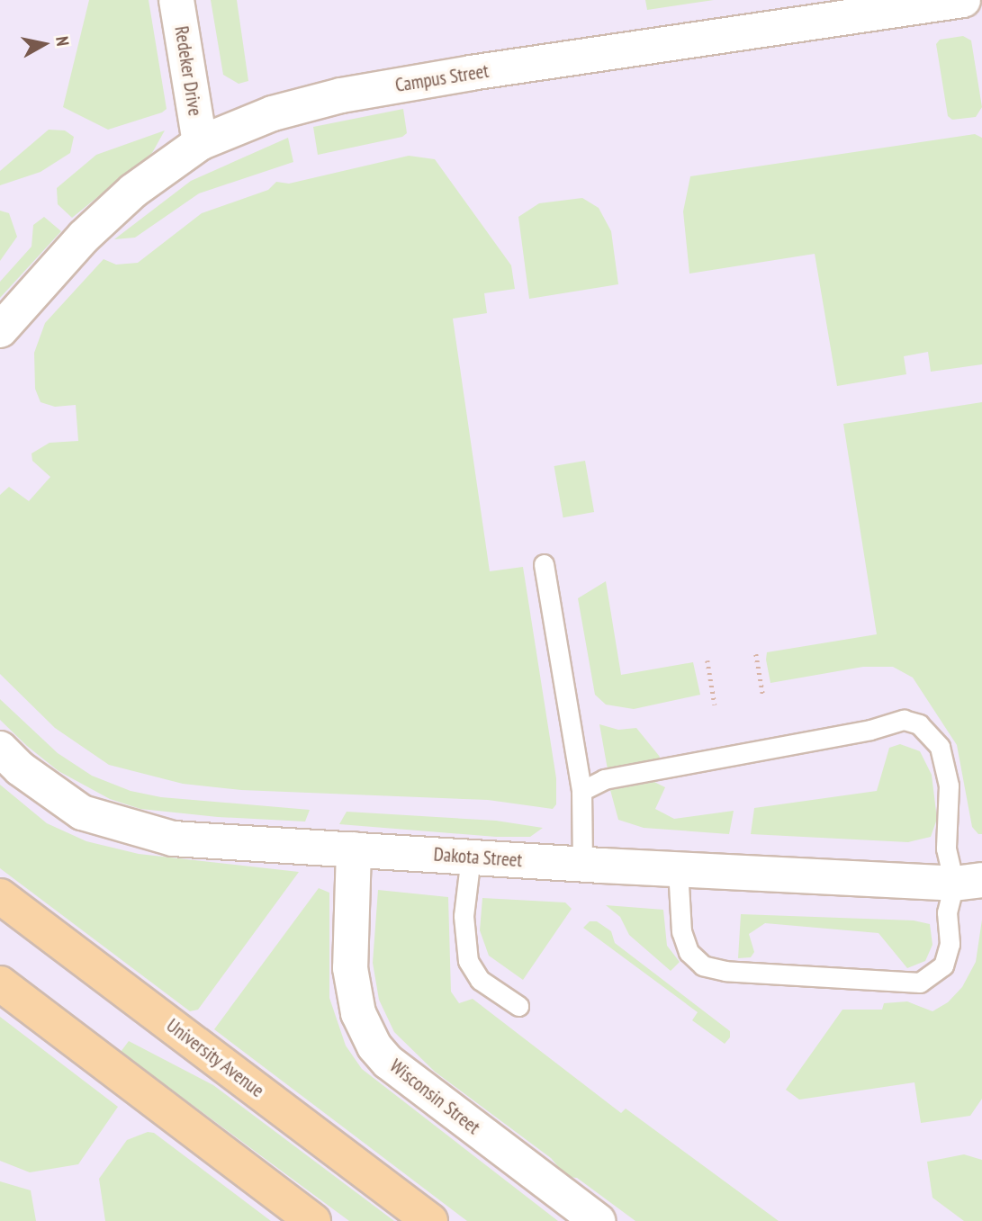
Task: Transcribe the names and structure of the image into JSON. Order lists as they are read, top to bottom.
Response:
{
  "streets": {
    "main road": ["University Avenue"],
    "street": [
      "Redeker Drive",
      "Campus Street",
      "Dakota Street",
      "Wisconsin Street"
    ]
  },
  "crossings": [
    ["Redeker Drive", "Campus Street"],
    ["Dakota Street", "Wisconsin Street"]
  ],
  "north": "right"
}
